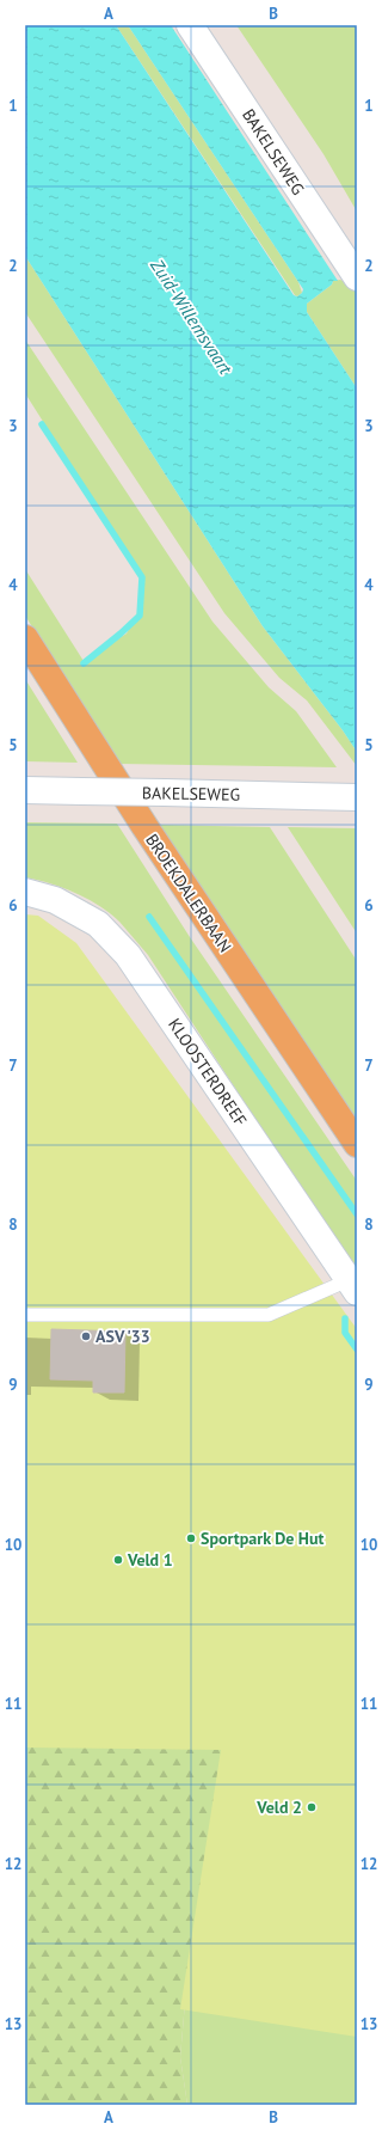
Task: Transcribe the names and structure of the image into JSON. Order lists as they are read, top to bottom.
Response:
{
  "streets": {
    "main road": ["BROEKDALERBAAN"],
    "street": ["BAKELSEWEG", "KLOOSTERDREEF"]
  },
  "water": ["Zuid-Willemsvaart"],
  "places": [
    "ASV '33",
    "Sportpark De Hut",
    "Veld 1",
    "Veld 2"
  ],
  "grid": {
    "columns": ["A", "B"],
    "rows": [
      "1",
      "2",
      "3",
      "4",
      "5",
      "6",
      "7",
      "8",
      "9",
      "10",
      "11",
      "12",
      "13"
    ]
  }
}
